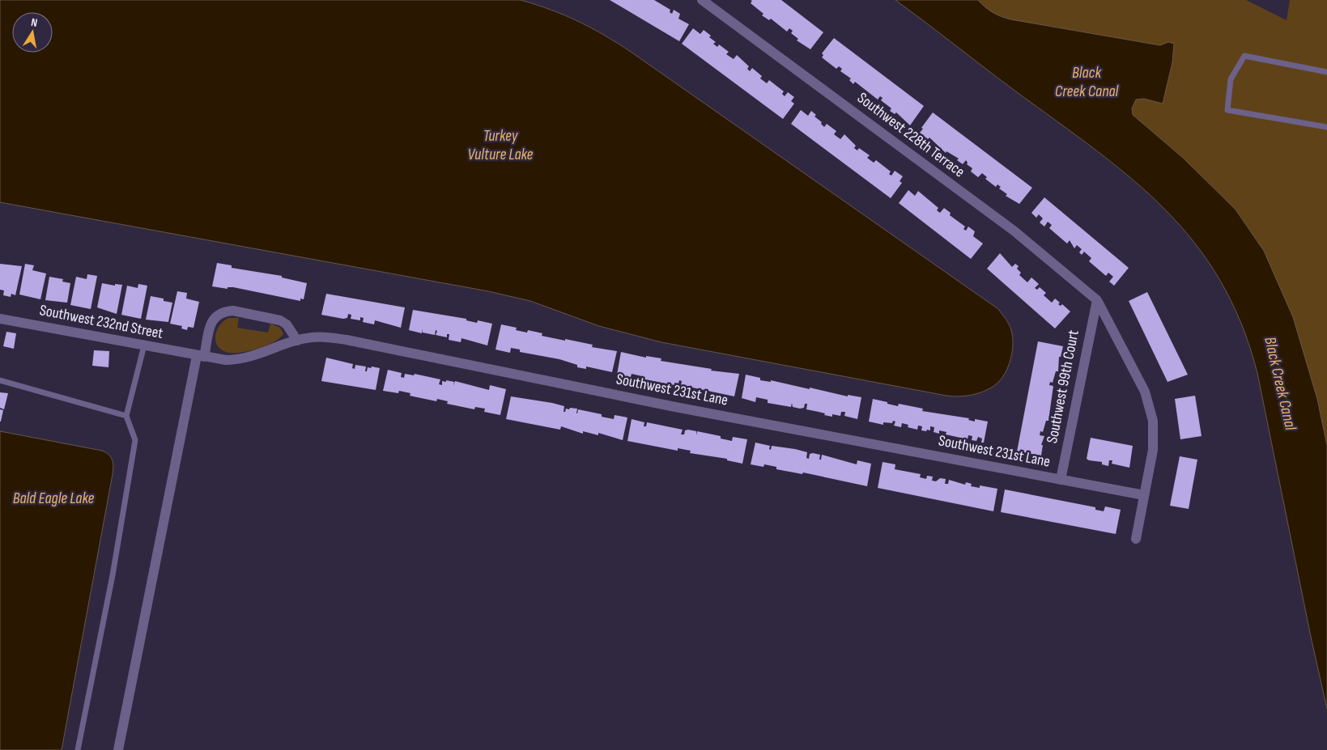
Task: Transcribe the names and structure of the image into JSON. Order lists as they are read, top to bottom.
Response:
{
  "streets": {
    "street": [
      "Southwest 228th Terrace",
      "Southwest 232nd Street",
      "Southwest 99th Court",
      "Southwest 231st Lane"
    ]
  },
  "crossings": [
    ["Southwest 228th Terrace", "Southwest 99th Court"],
    ["Southwest 232nd Street", "Southwest 231st Lane"],
    ["Southwest 99th Court", "Southwest 231st Lane"]
  ],
  "water": ["Black Creek Canal", "Turkey Vulture Lake", "Bald Eagle Lake"],
  "north": "top"
}
